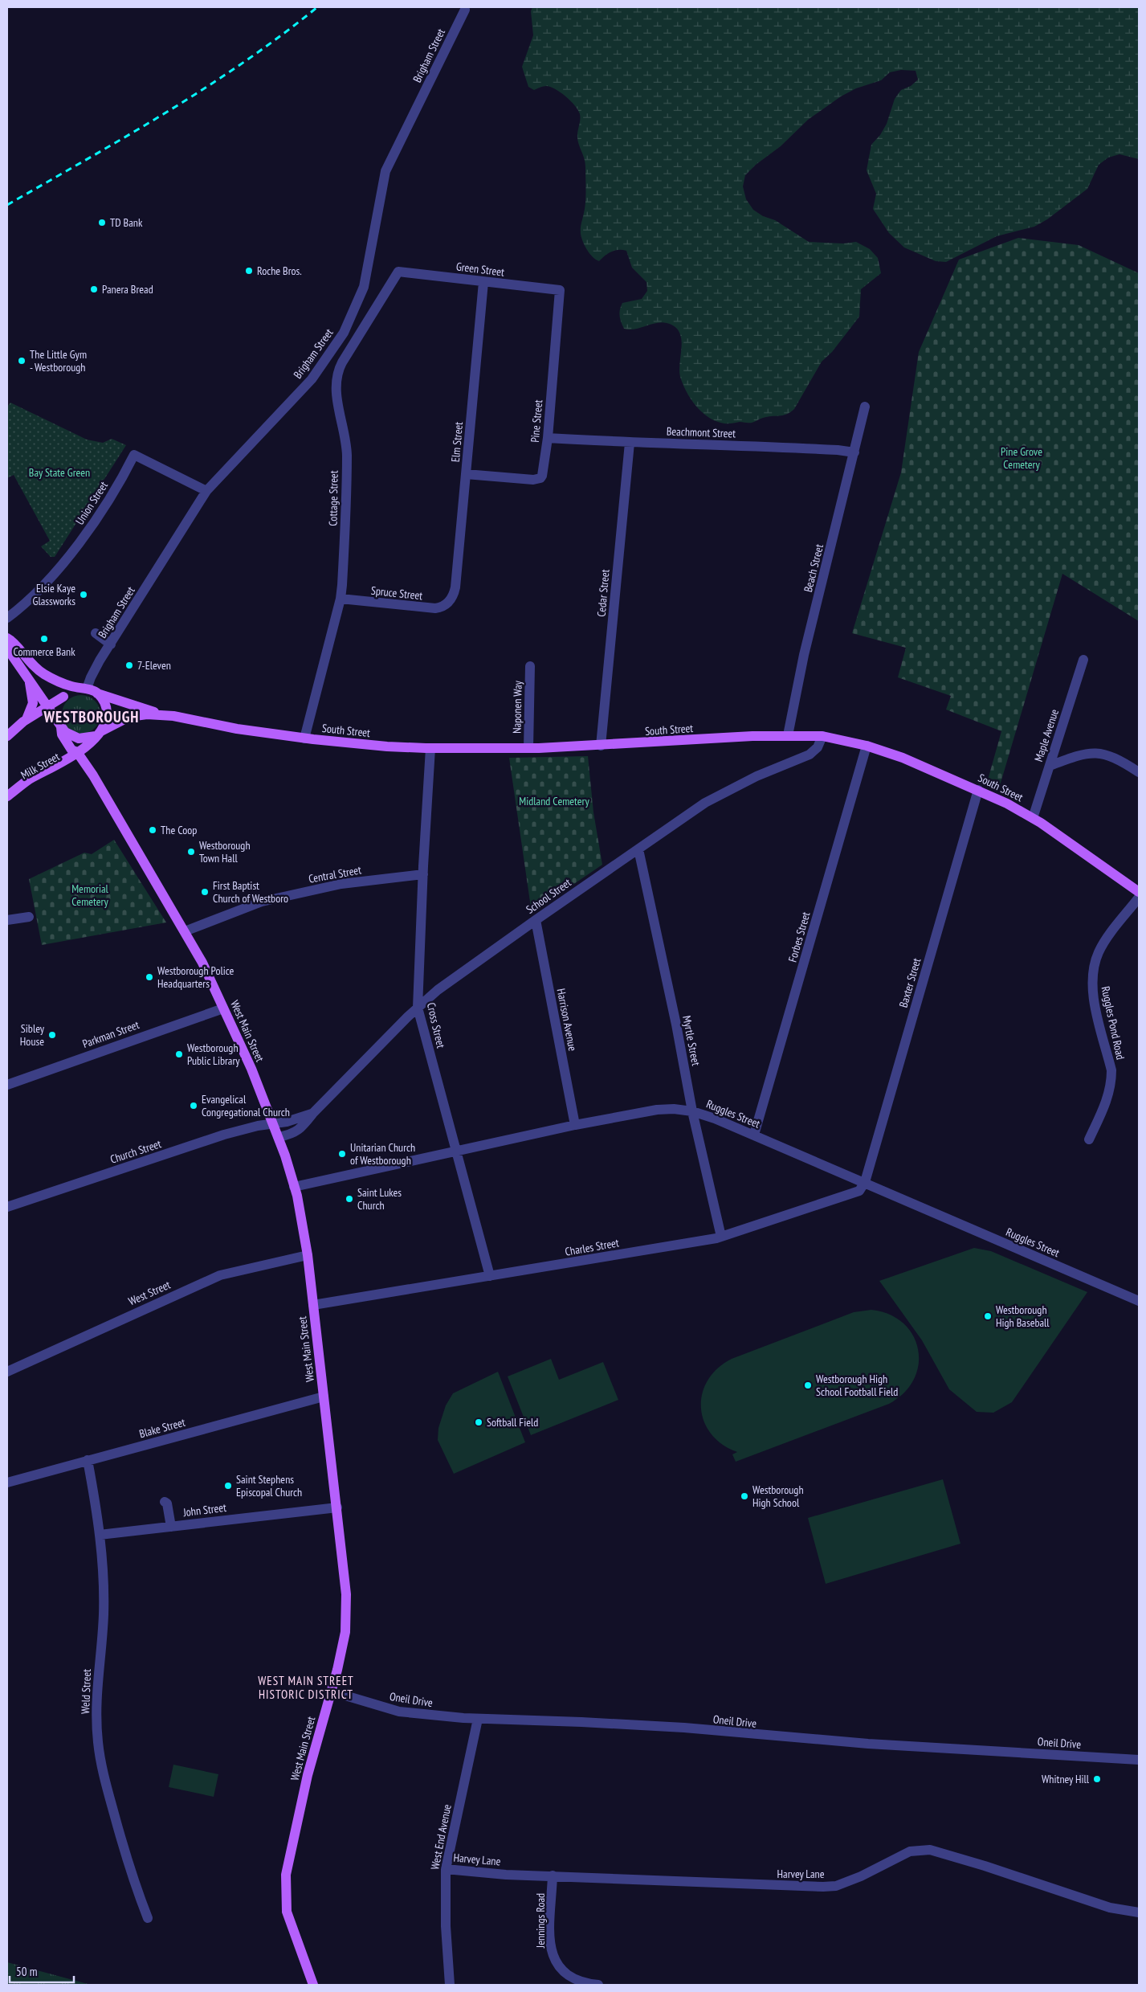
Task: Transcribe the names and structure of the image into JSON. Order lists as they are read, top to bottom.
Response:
{
  "streets": {
    "main road": ["South Street", "Milk Street", "West Main Street"],
    "street": [
      "Brigham Street",
      "Green Street",
      "Pine Street",
      "Beachmont Street",
      "Elm Street",
      "Cottage Street",
      "Union Street",
      "Beach Street",
      "Spruce Street",
      "Cedar Street",
      "Naponen Way",
      "Maple Avenue",
      "Central Street",
      "School Street",
      "Forbes Street",
      "Baxter Street",
      "Harrison Avenue",
      "Ruggles Pond Road",
      "Cross Street",
      "Parkman Street",
      "Myrtle Street",
      "Ruggles Street",
      "Church Street",
      "Charles Street",
      "West Street",
      "Blake Street",
      "John Street",
      "Weld Street",
      "Oneil Drive",
      "West End Avenue",
      "Harvey Lane",
      "Jennings Road"
    ]
  },
  "crossings": [
    ["Brigham Street", "Union Street"],
    ["Brigham Street", "South Street"],
    ["Brigham Street", "Milk Street"],
    ["Brigham Street", "West Main Street"],
    ["Green Street", "Pine Street"],
    ["Green Street", "Elm Street"],
    ["Green Street", "Cottage Street"],
    ["Pine Street", "Beachmont Street"],
    ["Pine Street", "Elm Street"],
    ["Beachmont Street", "Beach Street"],
    ["Beachmont Street", "Cedar Street"],
    ["Elm Street", "Spruce Street"],
    ["Cottage Street", "Spruce Street"],
    ["Cottage Street", "South Street"],
    ["Beach Street", "South Street"],
    ["Cedar Street", "South Street"],
    ["Naponen Way", "South Street"],
    ["South Street", "Maple Avenue"],
    ["South Street", "Milk Street"],
    ["South Street", "School Street"],
    ["South Street", "Forbes Street"],
    ["South Street", "Baxter Street"],
    ["South Street", "Cross Street"],
    ["South Street", "West Main Street"],
    ["Milk Street", "West Main Street"],
    ["Central Street", "Cross Street"],
    ["Central Street", "West Main Street"],
    ["School Street", "Harrison Avenue"],
    ["School Street", "Cross Street"],
    ["School Street", "West Main Street"],
    ["School Street", "Myrtle Street"],
    ["School Street", "Church Street"],
    ["Forbes Street", "Ruggles Street"],
    ["Baxter Street", "Ruggles Street"],
    ["Baxter Street", "Charles Street"],
    ["Harrison Avenue", "Ruggles Street"],
    ["Cross Street", "Ruggles Street"],
    ["Cross Street", "Charles Street"],
    ["West Main Street", "Parkman Street"],
    ["West Main Street", "Ruggles Street"],
    ["West Main Street", "Church Street"],
    ["West Main Street", "Charles Street"],
    ["West Main Street", "West Street"],
    ["West Main Street", "Blake Street"],
    ["West Main Street", "John Street"],
    ["West Main Street", "Oneil Drive"],
    ["Myrtle Street", "Ruggles Street"],
    ["Myrtle Street", "Charles Street"],
    ["Ruggles Street", "Charles Street"],
    ["Blake Street", "Weld Street"],
    ["John Street", "Weld Street"],
    ["Oneil Drive", "West End Avenue"],
    ["West End Avenue", "Harvey Lane"],
    ["Harvey Lane", "Jennings Road"]
  ],
  "districts": ["WESTBOROUGH", "WEST MAIN STREET HISTORIC DISTRICT"],
  "parks": [
    "Pine Grove Cemetery",
    "Bay State Green",
    "Midland Cemetery",
    "Memorial Cemetery"
  ],
  "places": [
    "TD Bank",
    "Roche Bros.",
    "Panera Bread",
    "The Little Gym - Westborough",
    "Elsie Kaye Glassworks",
    "Commerce Bank",
    "7-Eleven",
    "The Coop",
    "Westborough Town Hall",
    "First Baptist Church of Westboro",
    "Westborough Police Headquarters",
    "Sibley House",
    "Westborough Public Library",
    "Evangelical Congregational Church",
    "Unitarian Church of Westborough",
    "Saint Lukes Church",
    "Westborough High Baseball",
    "Westborough High School Football Field",
    "Softball Field",
    "Saint Stephens Episcopal Church",
    "Westborough High School",
    "Whitney Hill"
  ],
  "scale_bar": "50 m"
}
